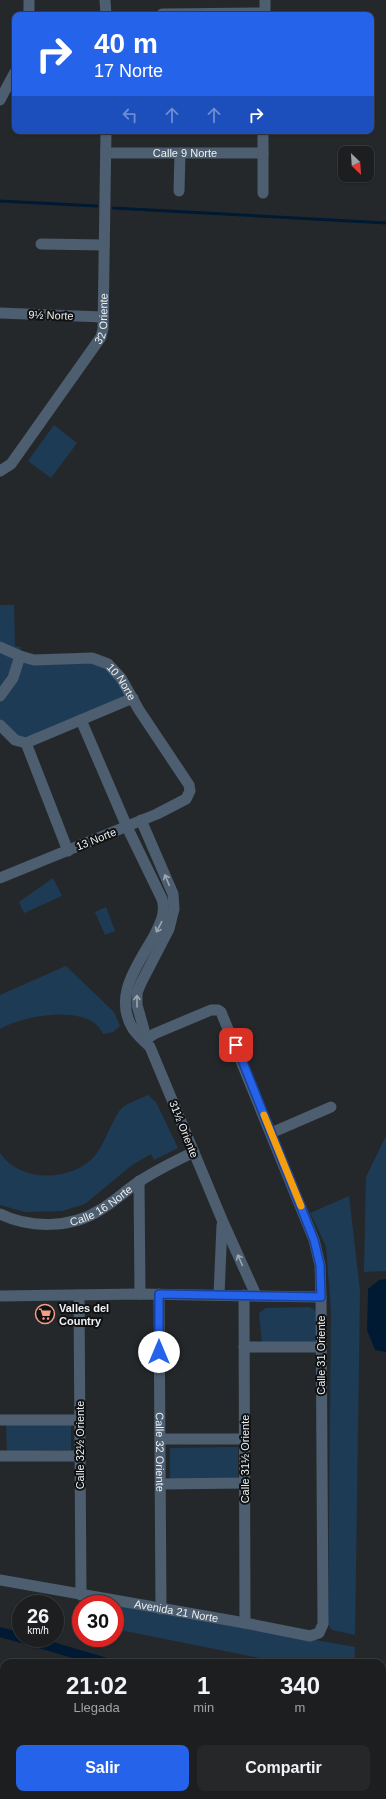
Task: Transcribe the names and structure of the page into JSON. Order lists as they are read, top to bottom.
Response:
{
  "streets": {
    "street": [
      "Calle 9 Norte",
      "9½ Norte",
      "32 Oriente",
      "10 Norte",
      "13 Norte",
      "31½ Oriente",
      "Calle 16 Norte",
      "Calle 31 Oriente",
      "Calle 32½ Oriente",
      "Calle 32 Oriente",
      "Calle 31½ Oriente",
      "Avenida 21 Norte"
    ]
  },
  "crossings": [
    ["Calle 9 Norte", "32 Oriente"],
    ["9½ Norte", "32 Oriente"],
    ["10 Norte", "13 Norte"],
    ["13 Norte", "31½ Oriente"],
    ["31½ Oriente", "Calle 16 Norte"],
    ["31½ Oriente", "Calle 31 Oriente"],
    ["Calle 31 Oriente", "Avenida 21 Norte"],
    ["Calle 32½ Oriente", "Avenida 21 Norte"],
    ["Calle 32 Oriente", "Avenida 21 Norte"],
    ["Calle 31½ Oriente", "Avenida 21 Norte"]
  ],
  "places": {
    "supermarket": ["Valles del Country"]
  },
  "north": "bottom right",
  "page": {
    "turn": ["40 m", "17 Norte"],
    "speed": "26 km/h",
    "limit": "30",
    "eta": [
      "21:02",
      "Llegada",
      "1",
      "min",
      "340",
      "m"
    ],
    "buttons": ["Salir", "Compartir"]
  }
}
